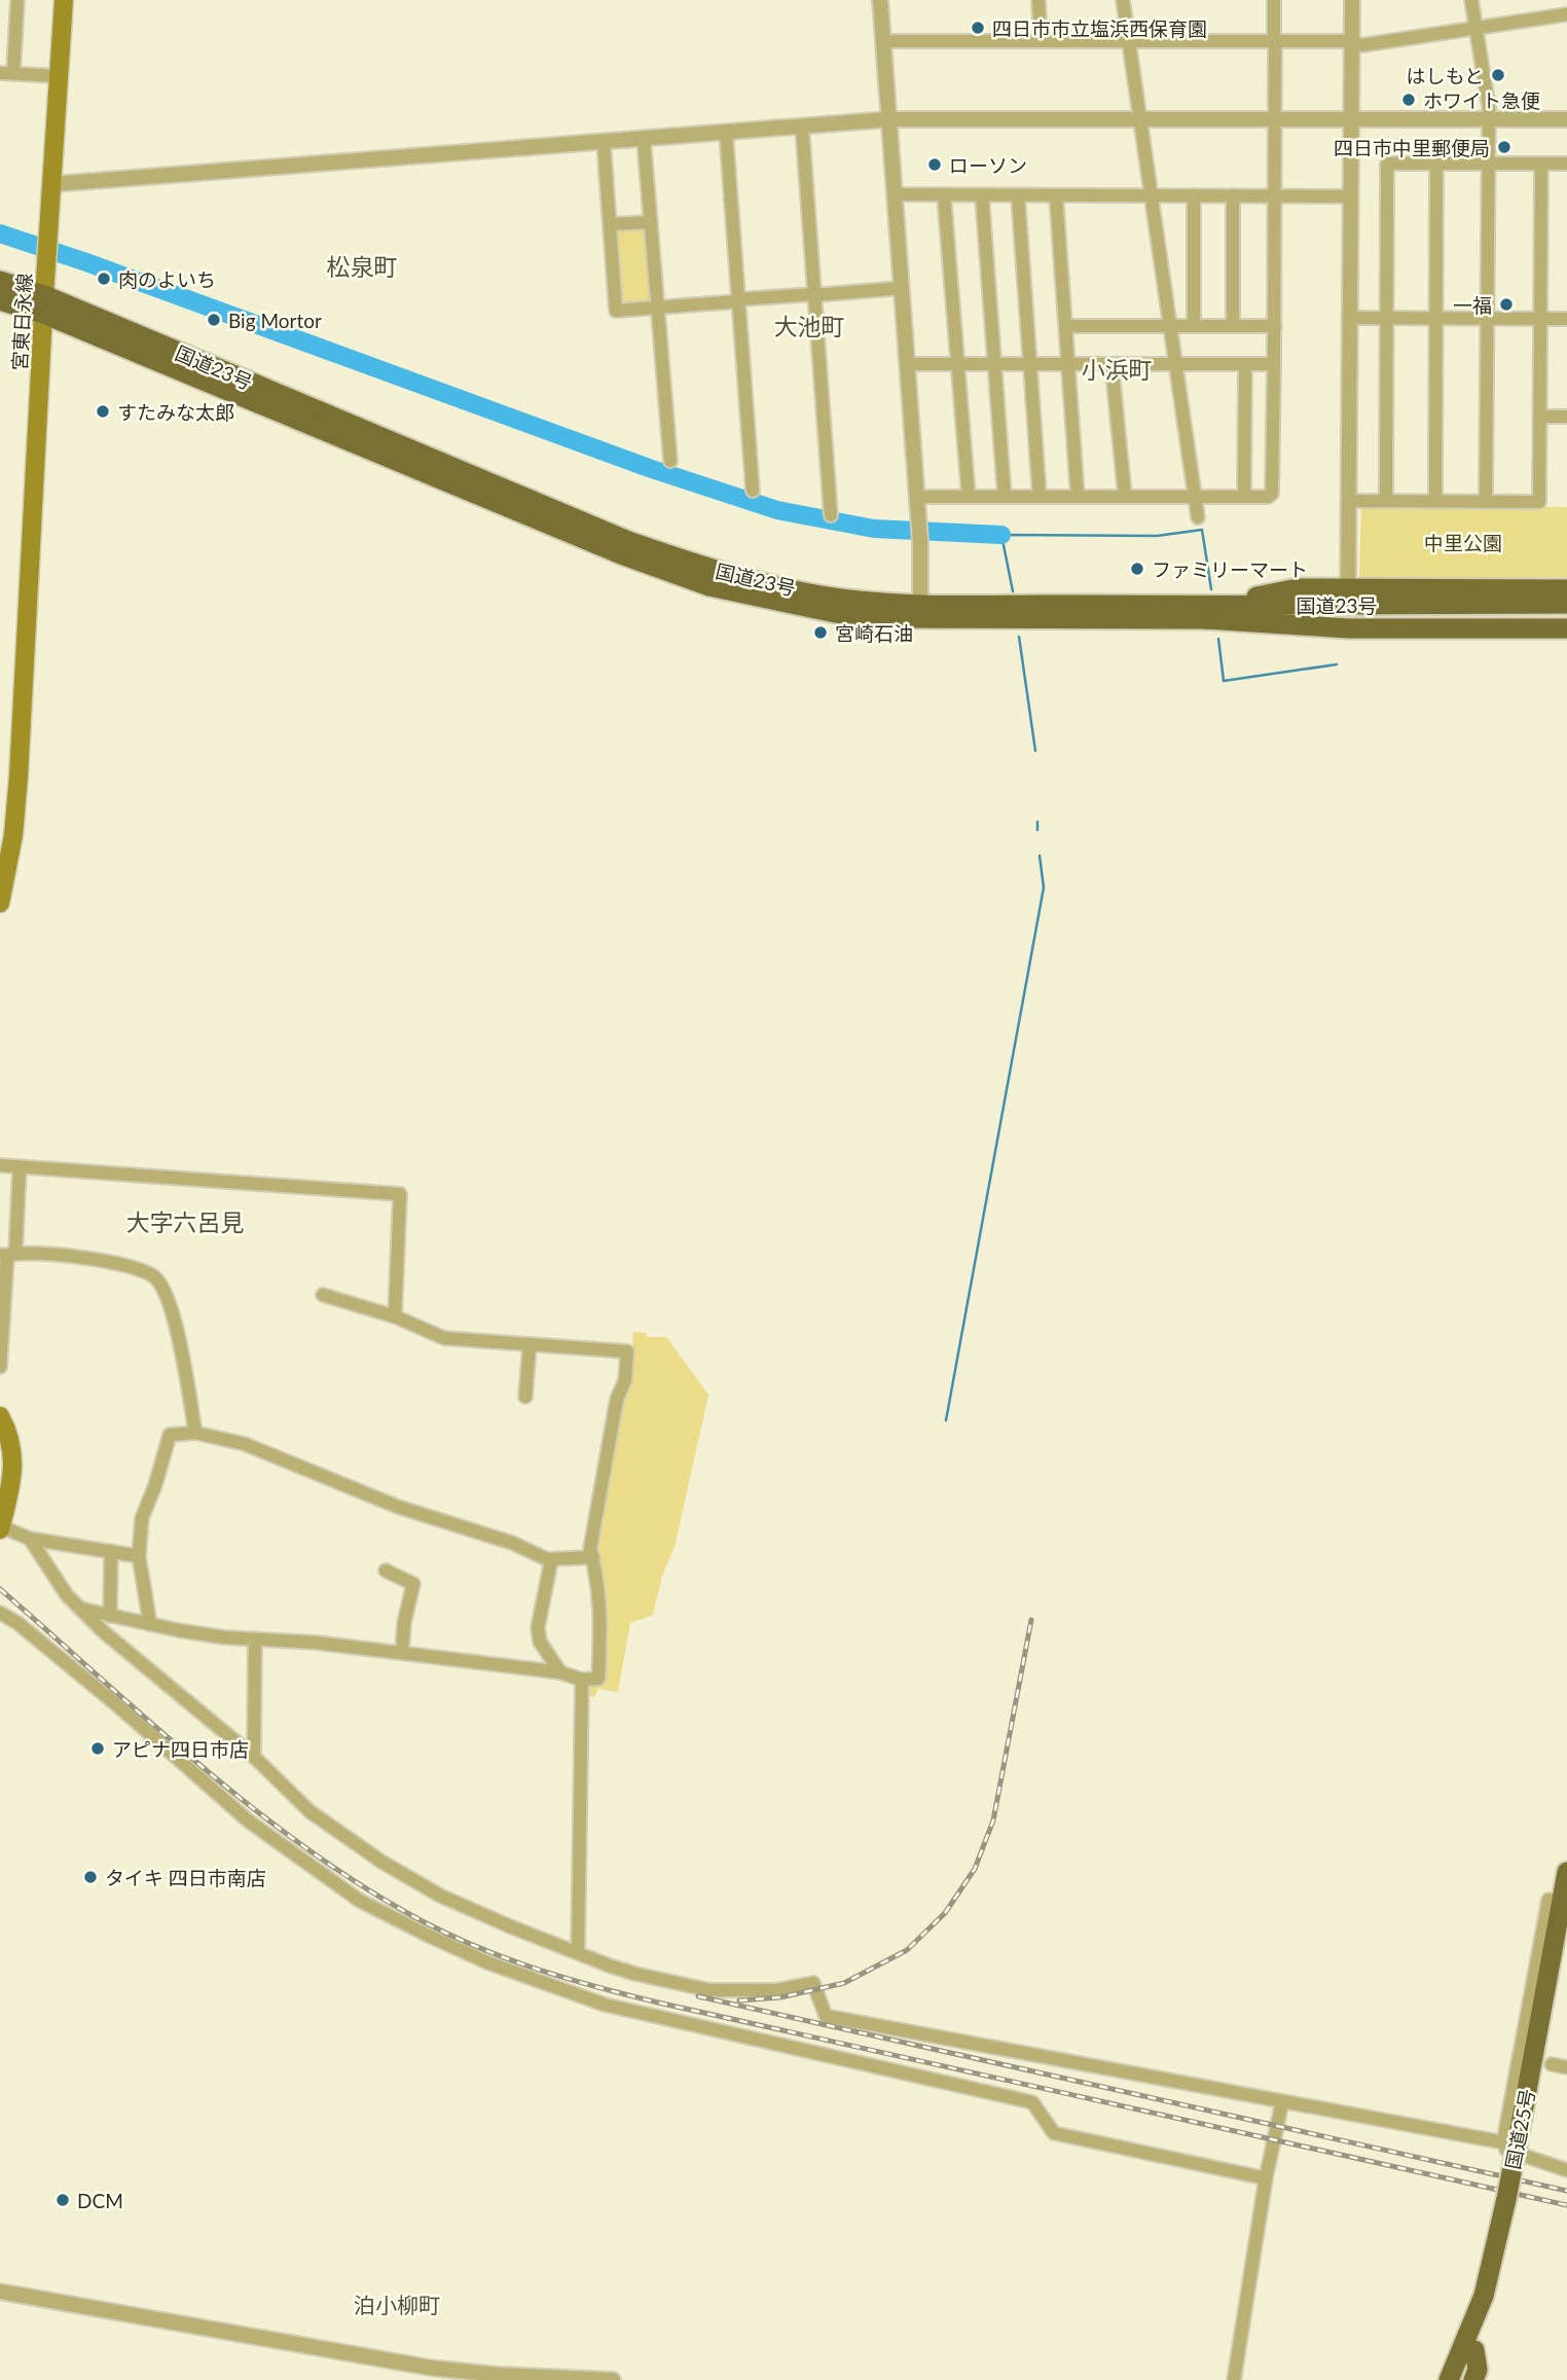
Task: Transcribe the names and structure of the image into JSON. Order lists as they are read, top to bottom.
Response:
{
  "streets": {
    "highway": ["国道23号", "国道25号"],
    "main road": ["宮東日永線"]
  },
  "crossings": [
    ["宮東日永線", "国道23号"]
  ],
  "districts": [
    "松泉町",
    "大池町",
    "小浜町",
    "大字六呂見",
    "泊小柳町"
  ],
  "parks": ["中里公園"],
  "places": [
    "四日市市立塩浜西保育園",
    "はしもと",
    "ホワイト急便",
    "四日市中里郵便局",
    "ローソン",
    "肉のよいち",
    "一福",
    "Big Mortor",
    "すたみな太郎",
    "ファミリーマート",
    "宮崎石油",
    "アピナ四日市店",
    "タイキ 四日市南店",
    "DCM"
  ]
}
